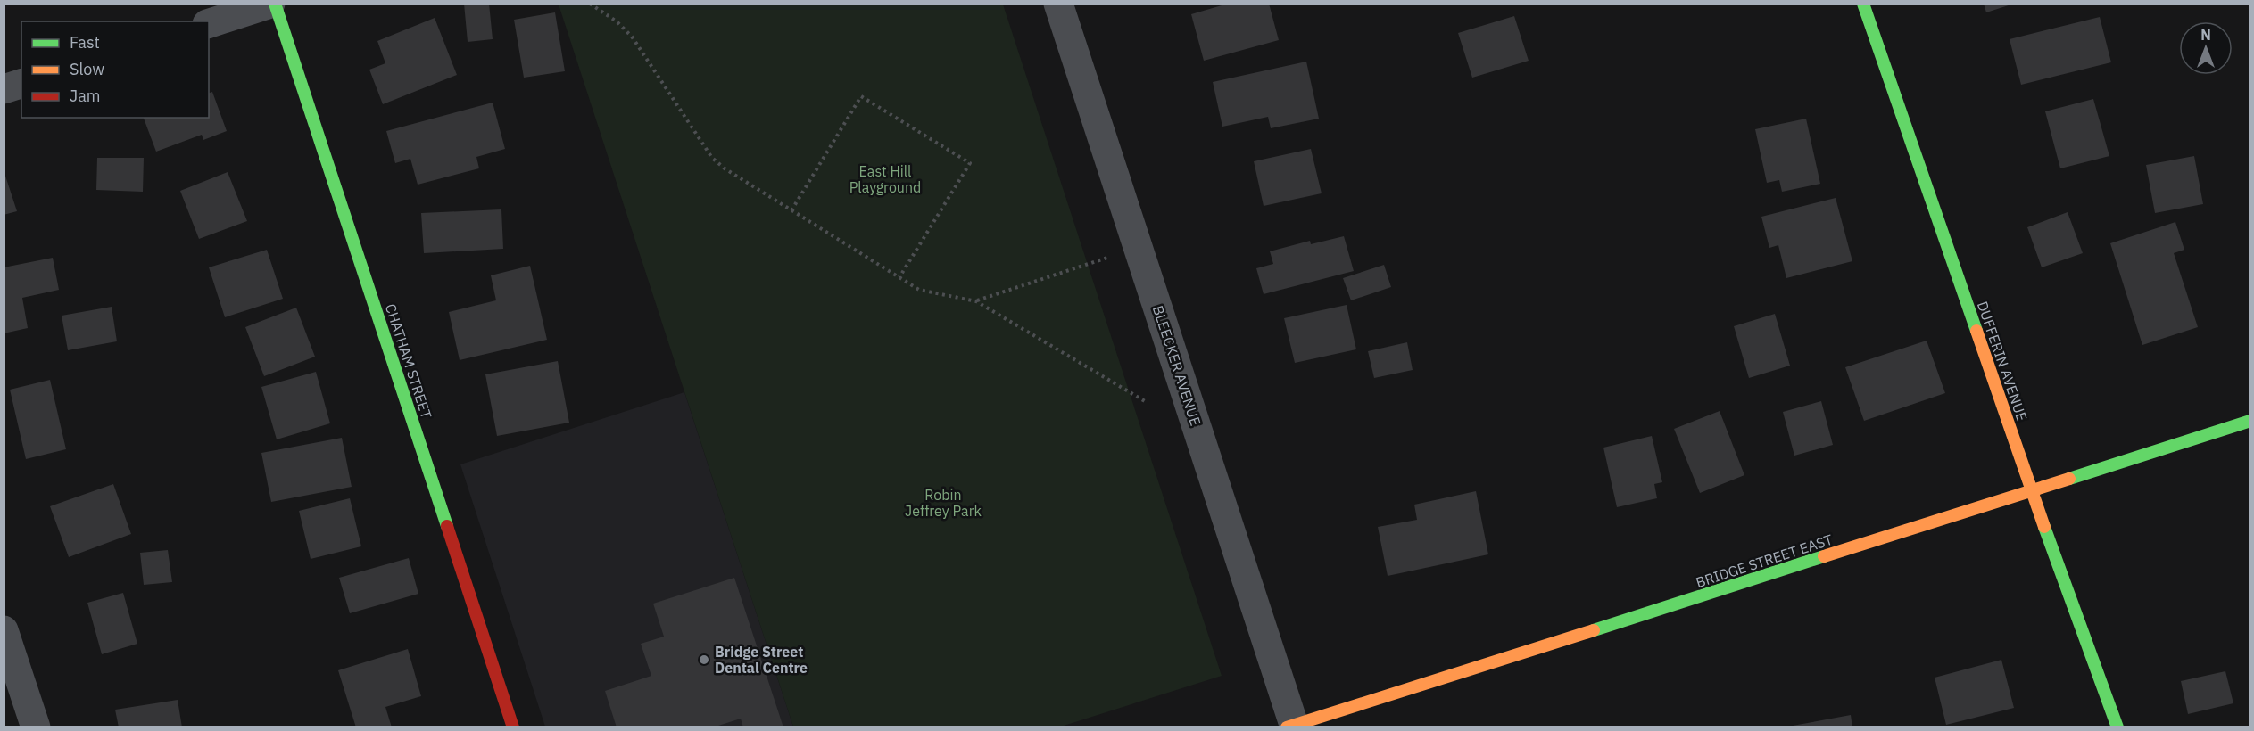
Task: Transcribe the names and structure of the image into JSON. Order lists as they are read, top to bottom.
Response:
{
  "streets": {
    "street": [
      "CHATHAM STREET",
      "DUFFERIN AVENUE",
      "BLEECKER AVENUE",
      "BRIDGE STREET EAST"
    ]
  },
  "crossings": [
    ["DUFFERIN AVENUE", "BRIDGE STREET EAST"],
    ["BLEECKER AVENUE", "BRIDGE STREET EAST"]
  ],
  "parks": ["East Hill Playground", "Robin Jeffrey Park"],
  "places": ["Bridge Street Dental Centre"],
  "legend": ["Fast", "Slow", "Jam"],
  "north": "top"
}
